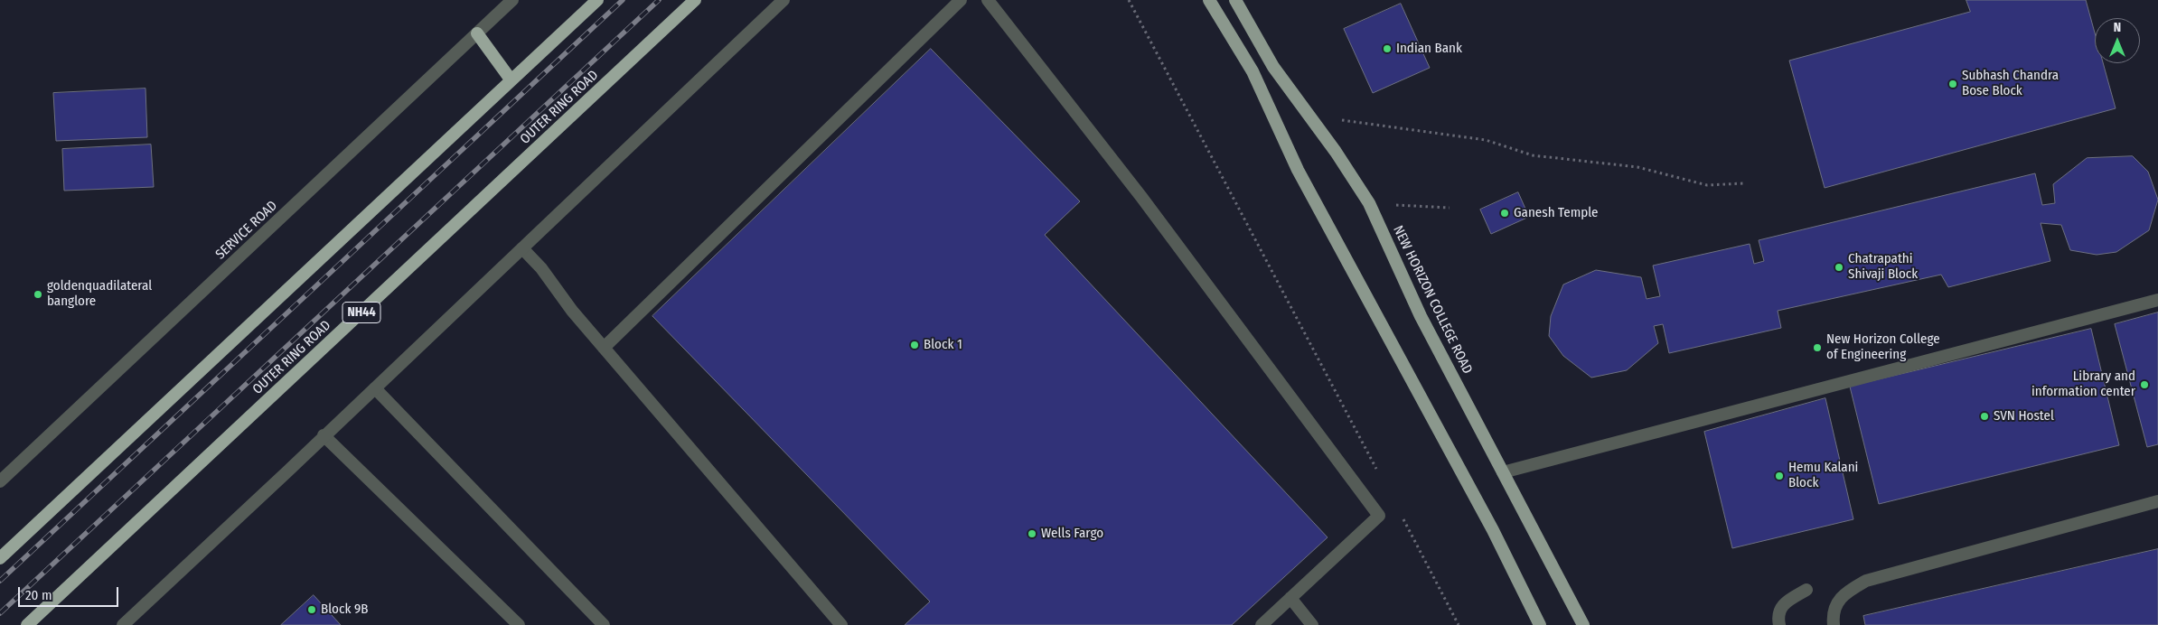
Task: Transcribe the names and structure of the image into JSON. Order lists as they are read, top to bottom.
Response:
{
  "streets": {
    "highway": ["OUTER RING ROAD", "NH44"],
    "main road": ["NEW HORIZON COLLEGE ROAD"],
    "street": ["SERVICE ROAD"]
  },
  "places": [
    "Indian Bank",
    "Subhash Chandra Bose Block",
    "Ganesh Temple",
    "Chatrapathi Shivaji Block",
    "goldenquadilateral banglore",
    "Block 1",
    "New Horizon College of Engineering",
    "Library and information center",
    "SVN Hostel",
    "Hemu Kalani Block",
    "Wells Fargo",
    "Block 9B"
  ],
  "scale_bar": "20 m",
  "north": "top"
}
